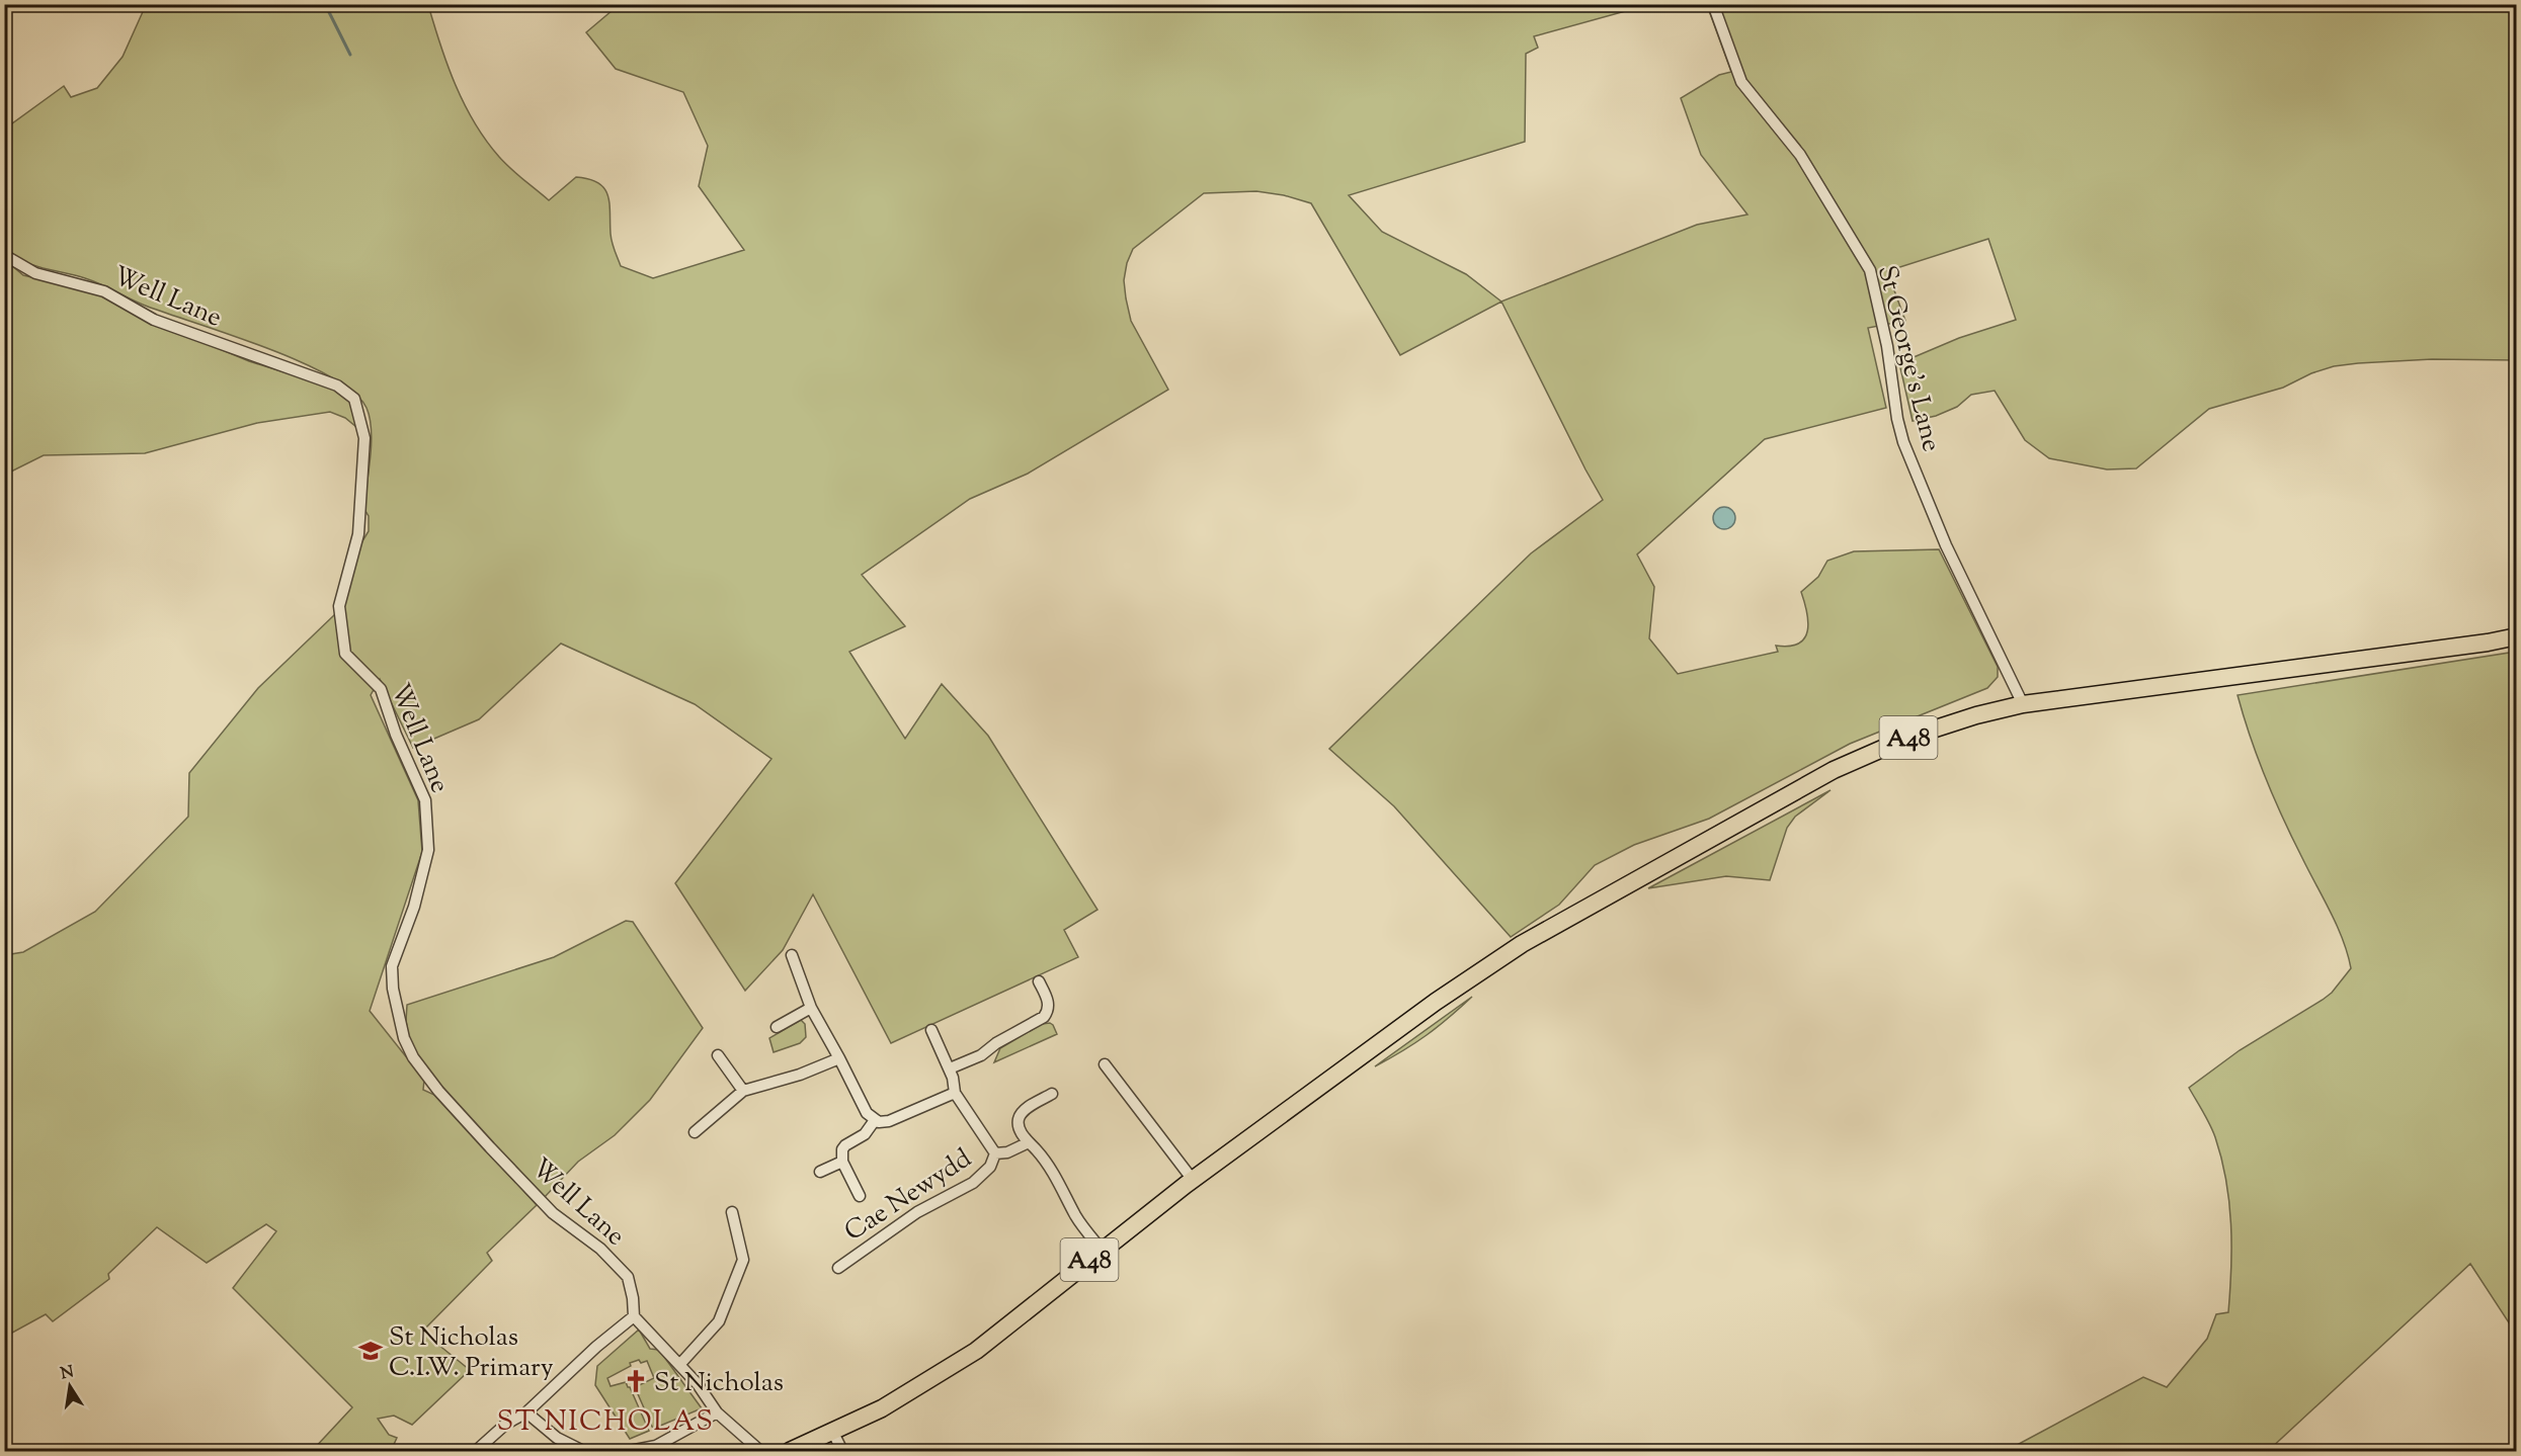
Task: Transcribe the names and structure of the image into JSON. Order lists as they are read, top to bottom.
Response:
{
  "streets": {
    "main road": ["A48"],
    "street": ["Well Lane", "St George's Lane", "Cae Newydd"]
  },
  "crossings": [
    ["St George's Lane", "A48"]
  ],
  "districts": ["ST NICHOLAS"],
  "places": {
    "school or university": ["St Nicholas C.I.W. Primary"],
    "church": ["St Nicholas"]
  },
  "north": "top"
}
